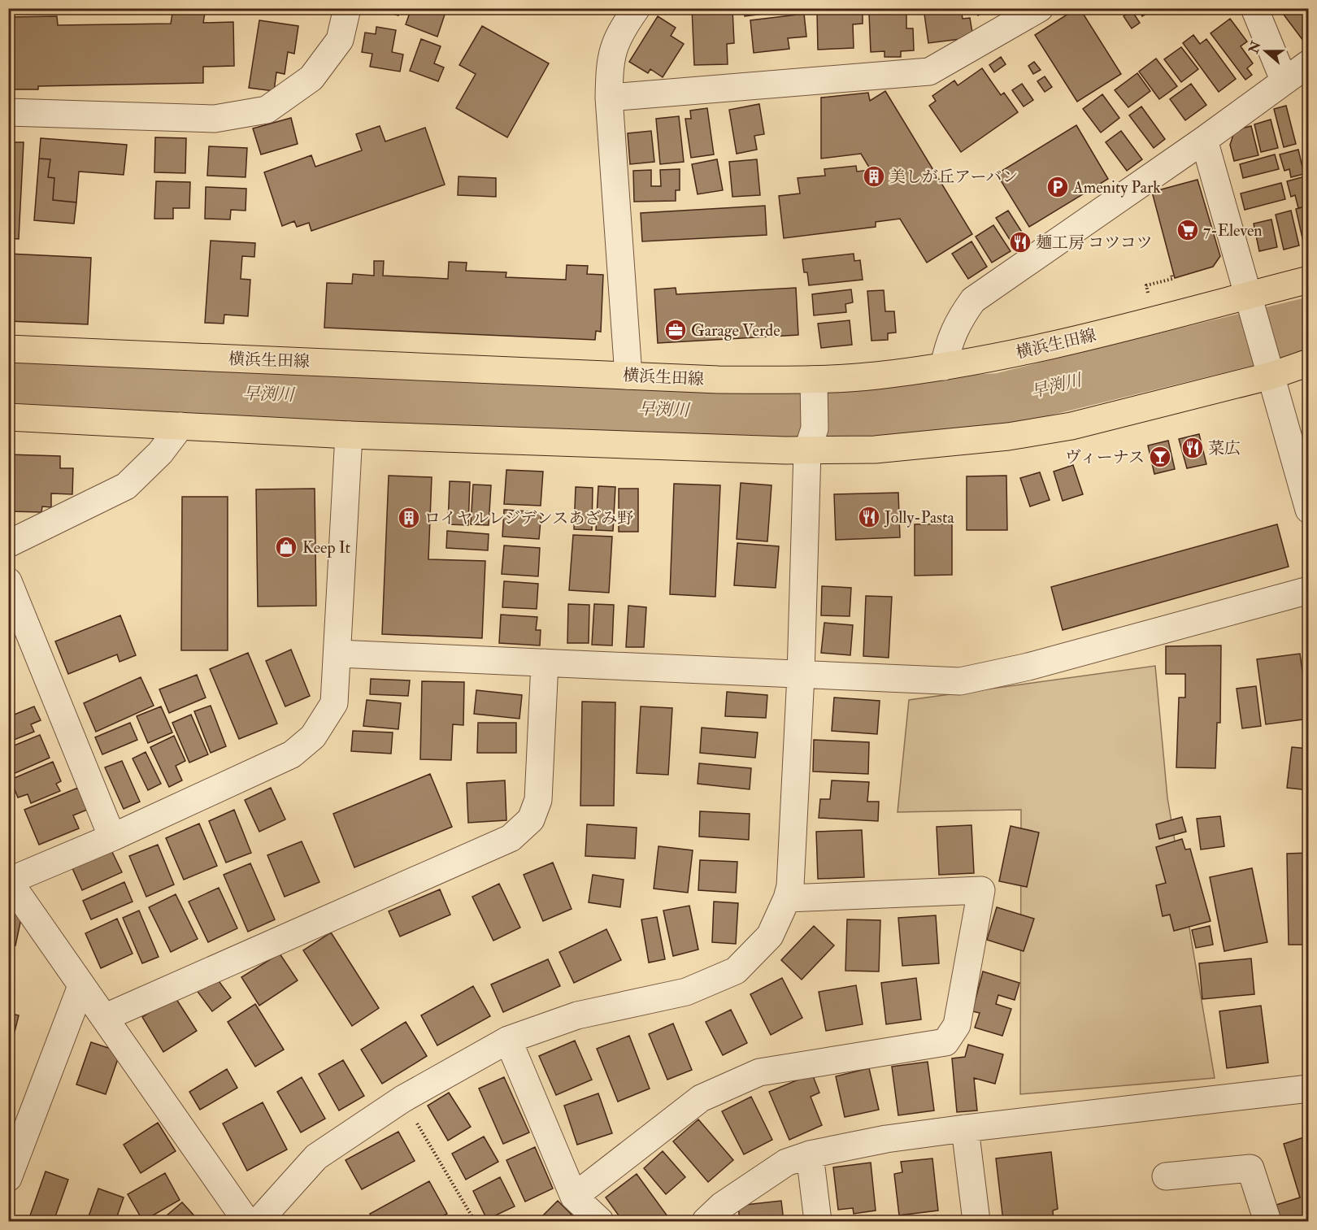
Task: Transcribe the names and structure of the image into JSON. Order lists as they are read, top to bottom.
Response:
{
  "streets": {
    "main road": ["横浜生田線"]
  },
  "water": ["早渕川"],
  "places": {
    "building": ["美しが丘アーバン", "ロイヤルレジデンスあざみ野"],
    "parking": ["Amenity Park"],
    "supermarket": ["7-Eleven"],
    "restaurant": ["麺工房 コツコツ", "菜広", "Jolly-Pasta"],
    "office": ["Garage Verde"],
    "bar": ["ヴィーナス"],
    "shop": ["Keep It"]
  },
  "north": "left"
}
